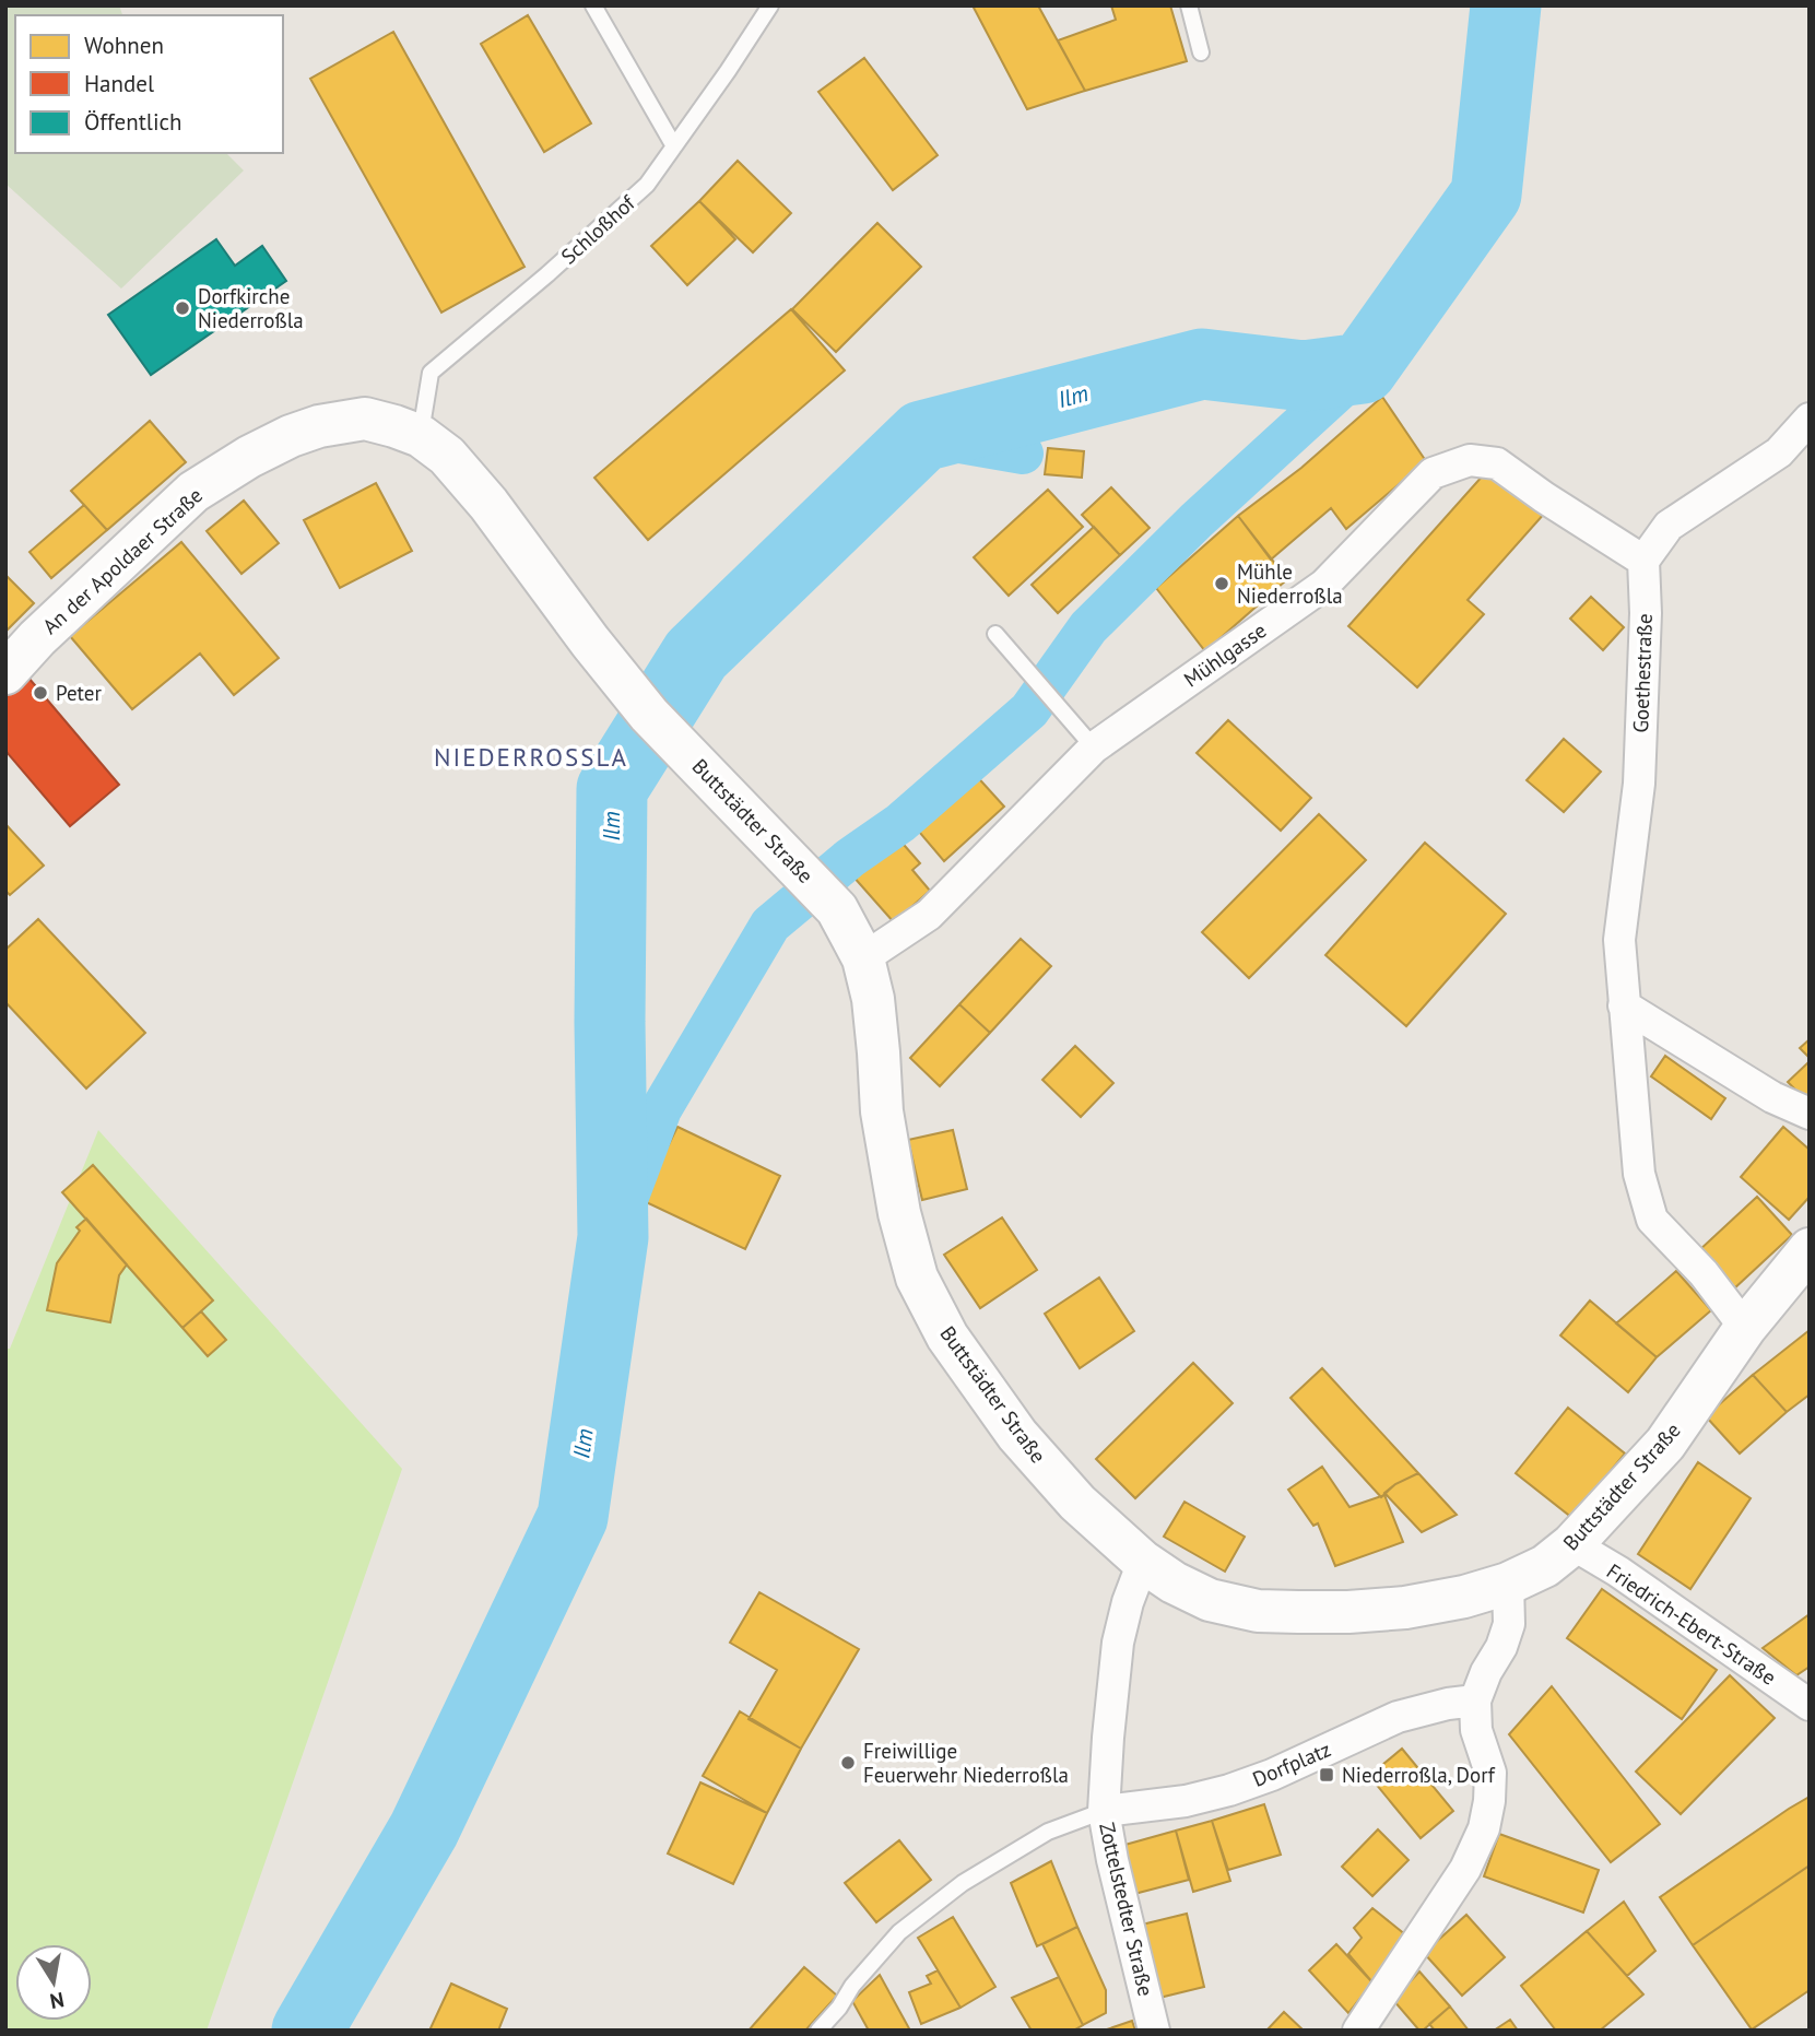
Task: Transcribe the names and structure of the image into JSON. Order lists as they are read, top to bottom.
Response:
{
  "streets": {
    "main road": ["An der Apoldaer Straße", "Buttstädter Straße"],
    "street": [
      "Mühlgasse",
      "Goethestraße",
      "Friedrich-Ebert-Straße",
      "Dorfplatz",
      "Zottelstedter Straße"
    ],
    "lane": ["Schloßhof"]
  },
  "crossings": [
    ["Schloßhof", "An der Apoldaer Straße"],
    ["Schloßhof", "Buttstädter Straße"],
    ["An der Apoldaer Straße", "Buttstädter Straße"],
    ["Mühlgasse", "Goethestraße"],
    ["Mühlgasse", "Buttstädter Straße"],
    ["Goethestraße", "Buttstädter Straße"],
    ["Buttstädter Straße", "Friedrich-Ebert-Straße"],
    ["Buttstädter Straße", "Zottelstedter Straße"],
    ["Dorfplatz", "Zottelstedter Straße"]
  ],
  "districts": ["NIEDERROSSLA"],
  "water": ["Ilm"],
  "places": {
    "other": [
      "Dorfkirche Niederroßla",
      "Mühle Niederroßla",
      "Peter",
      "Freiwillige Feuerwehr Niederroßla"
    ],
    "transit": ["Niederroßla, Dorf"]
  },
  "legend": ["Wohnen", "Handel", "Öffentlich"],
  "north": "bottom"
}
